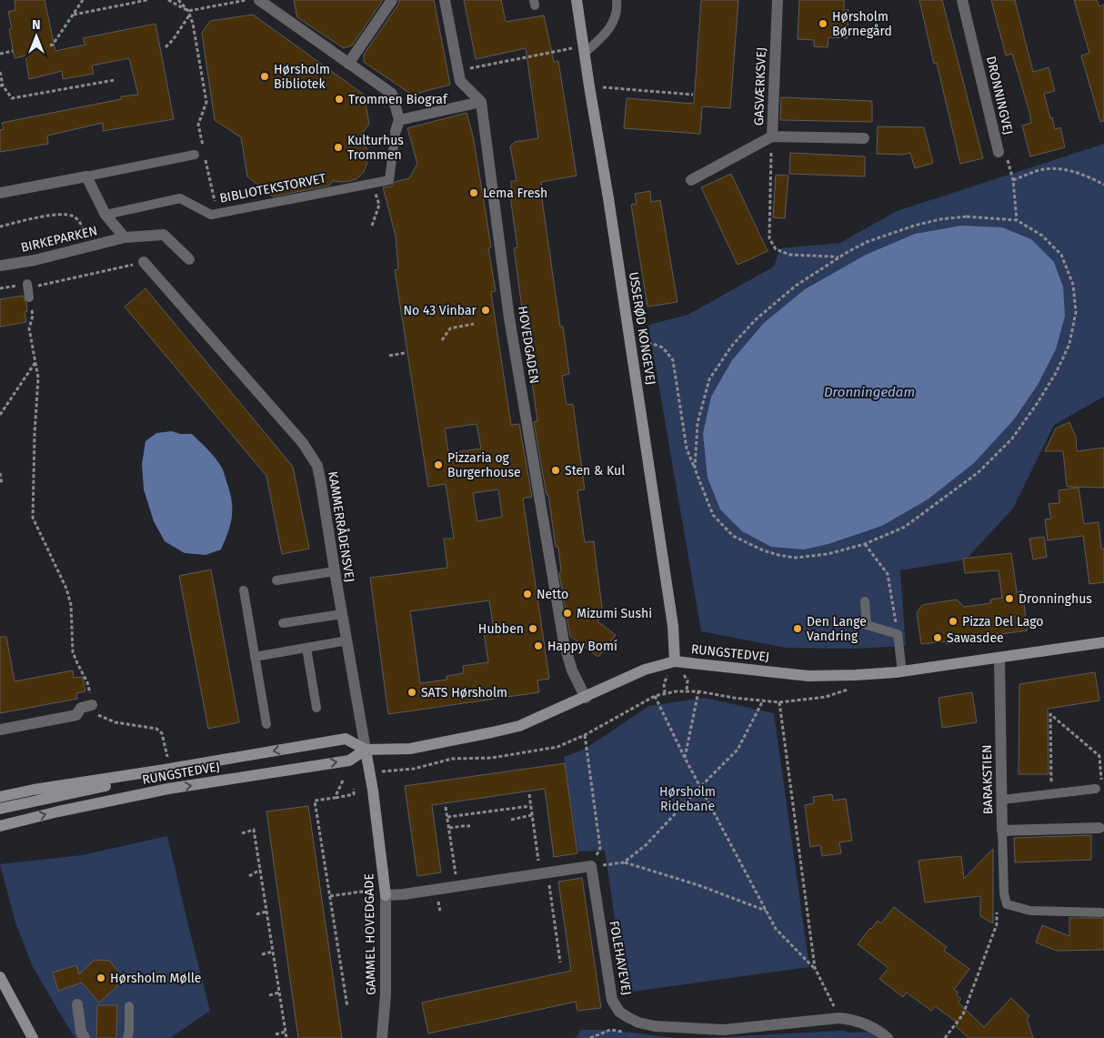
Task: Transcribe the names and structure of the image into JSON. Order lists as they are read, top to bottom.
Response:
{
  "streets": {
    "main road": ["USSERØD KONGEVEJ", "RUNGSTEDVEJ", "GAMMEL HOVEDGADE"],
    "street": [
      "GASVÆRKSVEJ",
      "DRONNINGVEJ",
      "BIBLIOTEKSTORVET",
      "BIRKEPARKEN",
      "HOVEDGADEN",
      "KAMMERRÅDENSVEJ",
      "BARAKSTIEN",
      "FOLEHAVEVEJ"
    ]
  },
  "crossings": [
    ["USSERØD KONGEVEJ", "RUNGSTEDVEJ"],
    ["HOVEDGADEN", "RUNGSTEDVEJ"],
    ["KAMMERRÅDENSVEJ", "RUNGSTEDVEJ"],
    ["KAMMERRÅDENSVEJ", "GAMMEL HOVEDGADE"],
    ["RUNGSTEDVEJ", "BARAKSTIEN"],
    ["RUNGSTEDVEJ", "GAMMEL HOVEDGADE"]
  ],
  "water": ["Dronningedam"],
  "parks": ["Hørsholm Ridebane"],
  "places": [
    "Hørsholm Børnegård",
    "Hørsholm Bibliotek",
    "Trommen Biograf",
    "Kulturhus Trommen",
    "Lema Fresh",
    "No 43 Vinbar",
    "Pizzaria og Burgerhouse",
    "Sten & Kul",
    "Netto",
    "Dronninghus",
    "Mizumi Sushi",
    "Pizza Del Lago",
    "Hubben",
    "Den Lange Vandring",
    "Sawasdee",
    "Happy Bomí",
    "SATS Hørsholm",
    "Hørsholm Mølle"
  ],
  "north": "top"
}
